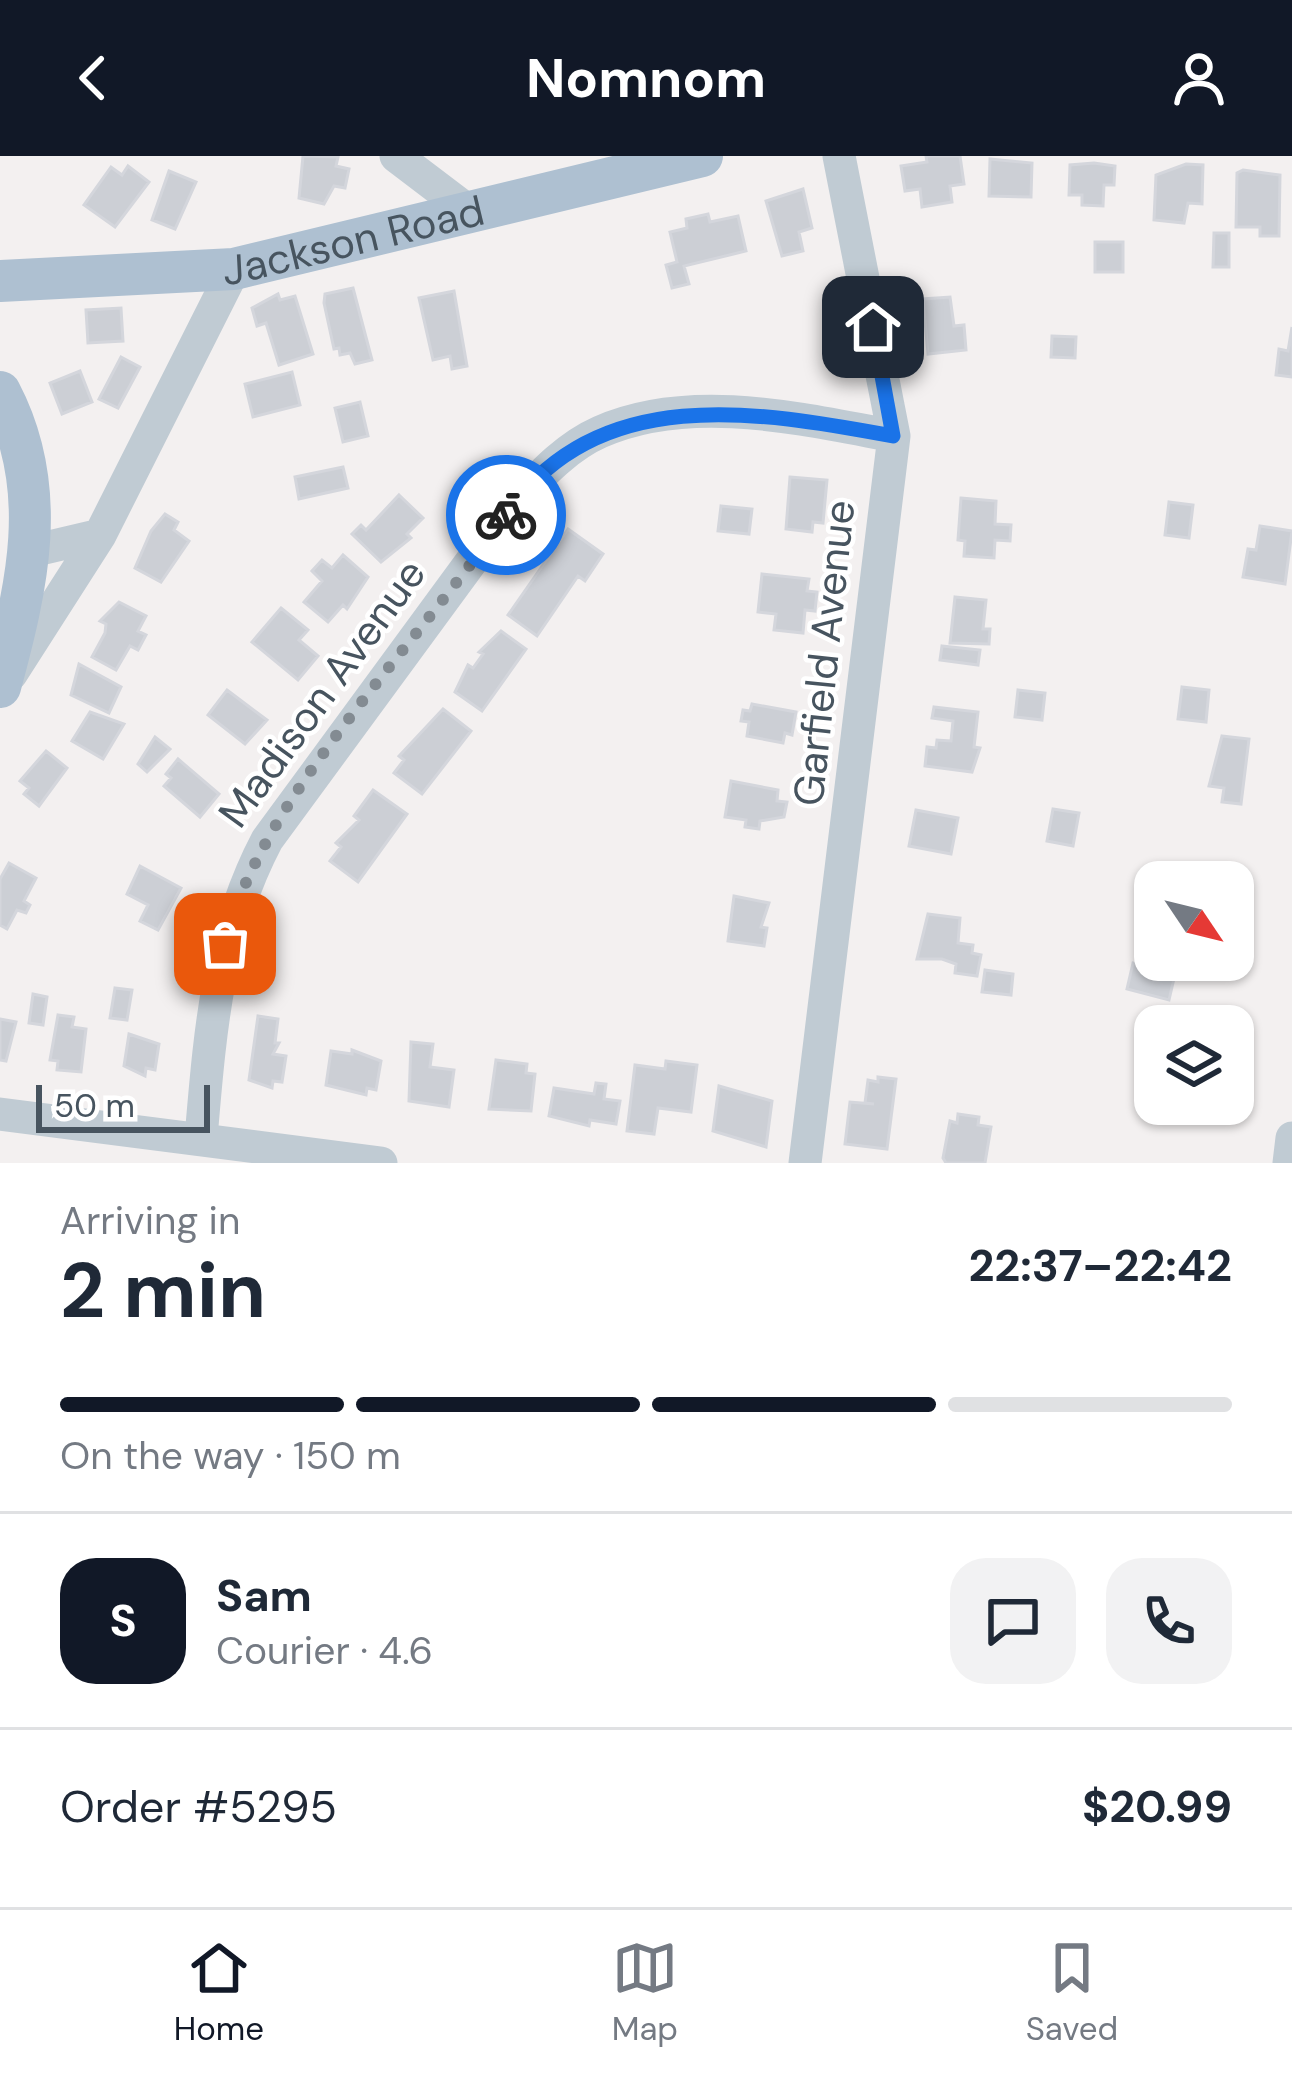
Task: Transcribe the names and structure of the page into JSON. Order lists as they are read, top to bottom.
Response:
{
  "streets": {
    "main road": ["Jackson Road"],
    "street": ["Garfield Avenue", "Madison Avenue"]
  },
  "crossings": [
    ["Garfield Avenue", "Madison Avenue"]
  ],
  "scale_bar": "50 m",
  "north": "bottom right",
  "page": {
    "header": "Nomnom",
    "scale": "50 m",
    "heading": ["2 min", "Arriving in", "22:37–22:42"],
    "panel": [
      "Sam",
      "Courier · 4.6",
      "Order #5295",
      "$20.99"
    ],
    "bar": "On the way · 150 m",
    "round": "S",
    "tabs": ["Home", "Map", "Saved"]
  }
}
